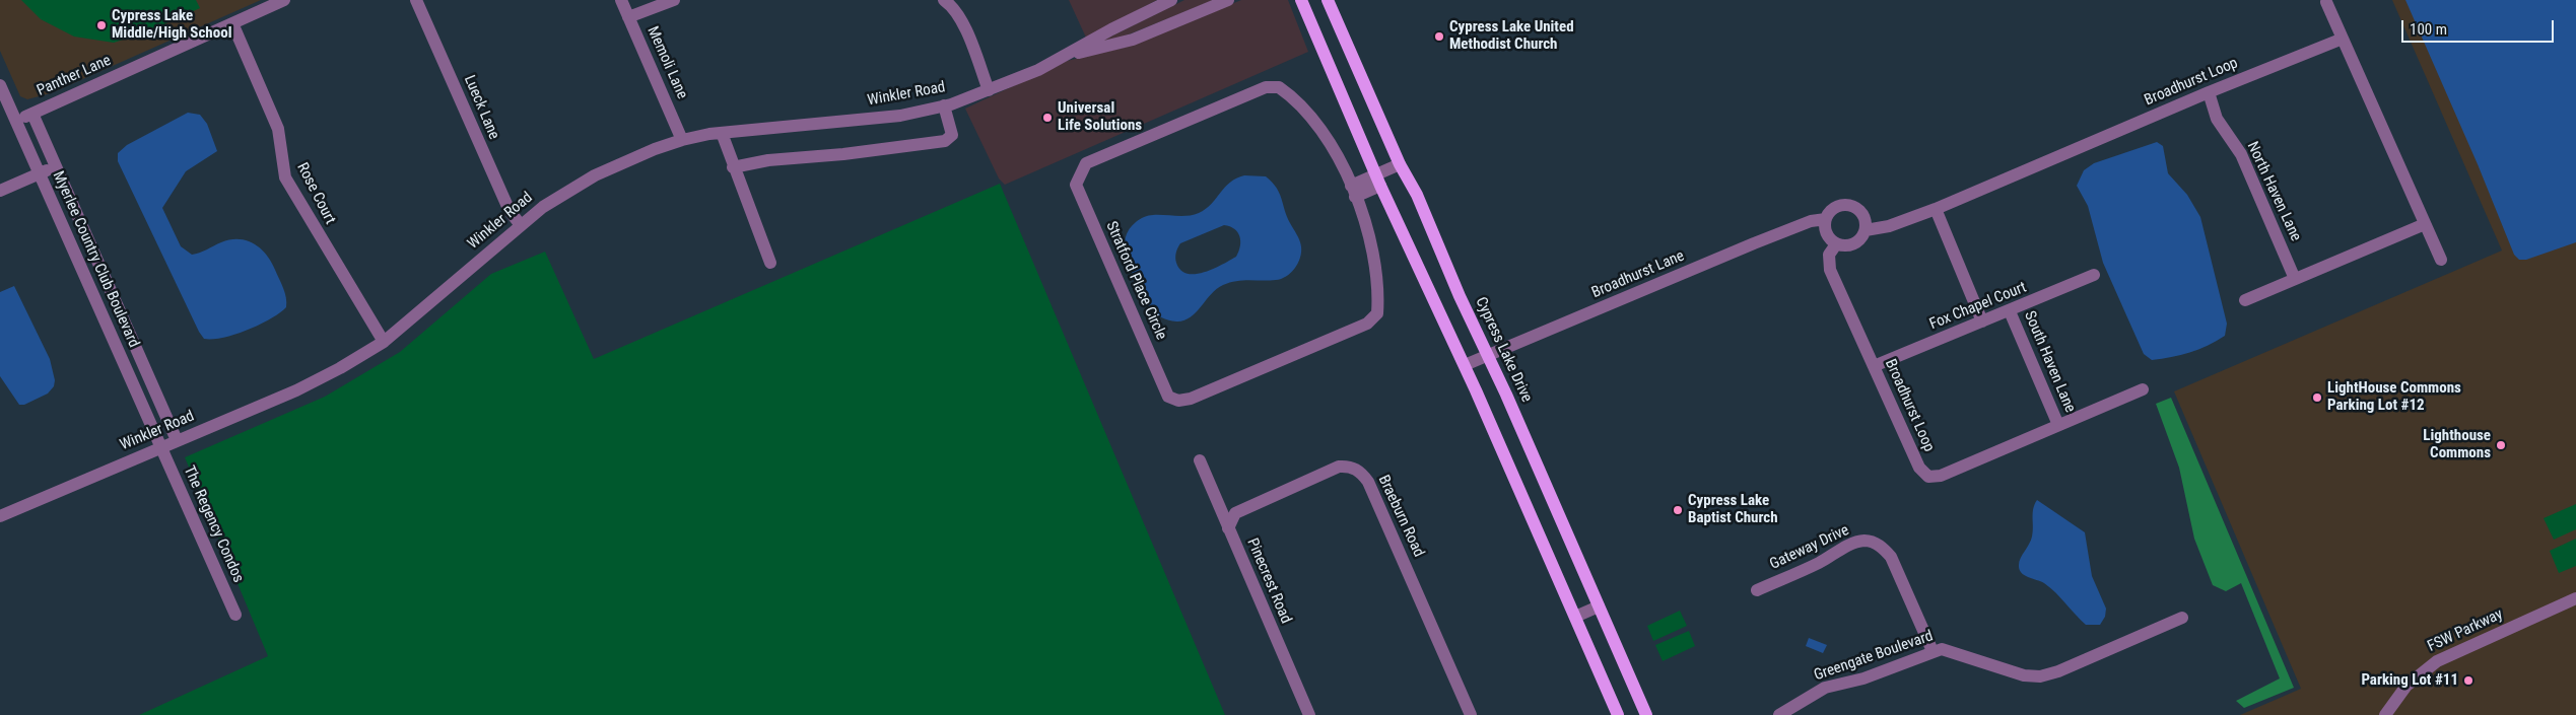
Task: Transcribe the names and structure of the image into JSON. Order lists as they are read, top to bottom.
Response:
{
  "streets": {
    "main road": ["Cypress Lake Drive"],
    "street": [
      "Memoli Lane",
      "Panther Lane",
      "Broadhurst Loop",
      "Winkler Road",
      "Lueck Lane",
      "North Haven Lane",
      "Rose Court",
      "Myerlee Country Club Boulevard",
      "Broadhurst Lane",
      "Stratford Place Circle",
      "Fox Chapel Court",
      "South Haven Lane",
      "Braeburn Road",
      "The Regency Condos",
      "Gateway Drive",
      "Pinecrest Road",
      "FSW Parkway",
      "Greengate Boulevard"
    ]
  },
  "crossings": [
    ["Memoli Lane", "Winkler Road"],
    ["Panther Lane", "Rose Court"],
    ["Panther Lane", "Myerlee Country Club Boulevard"],
    ["Broadhurst Loop", "North Haven Lane"],
    ["Broadhurst Loop", "Broadhurst Lane"],
    ["Broadhurst Loop", "Fox Chapel Court"],
    ["Broadhurst Loop", "South Haven Lane"],
    ["Winkler Road", "Lueck Lane"],
    ["Winkler Road", "Rose Court"],
    ["Winkler Road", "Myerlee Country Club Boulevard"],
    ["Winkler Road", "The Regency Condos"],
    ["Myerlee Country Club Boulevard", "The Regency Condos"],
    ["Broadhurst Lane", "Cypress Lake Drive"],
    ["Fox Chapel Court", "South Haven Lane"],
    ["Braeburn Road", "Pinecrest Road"],
    ["Gateway Drive", "Greengate Boulevard"]
  ],
  "places": [
    "Cypress Lake Middle/High School",
    "Cypress Lake United Methodist Church",
    "Universal Life Solutions",
    "LightHouse Commons Parking Lot #12",
    "Lighthouse Commons",
    "Cypress Lake Baptist Church",
    "Parking Lot #11"
  ],
  "scale_bar": "100 m"
}
